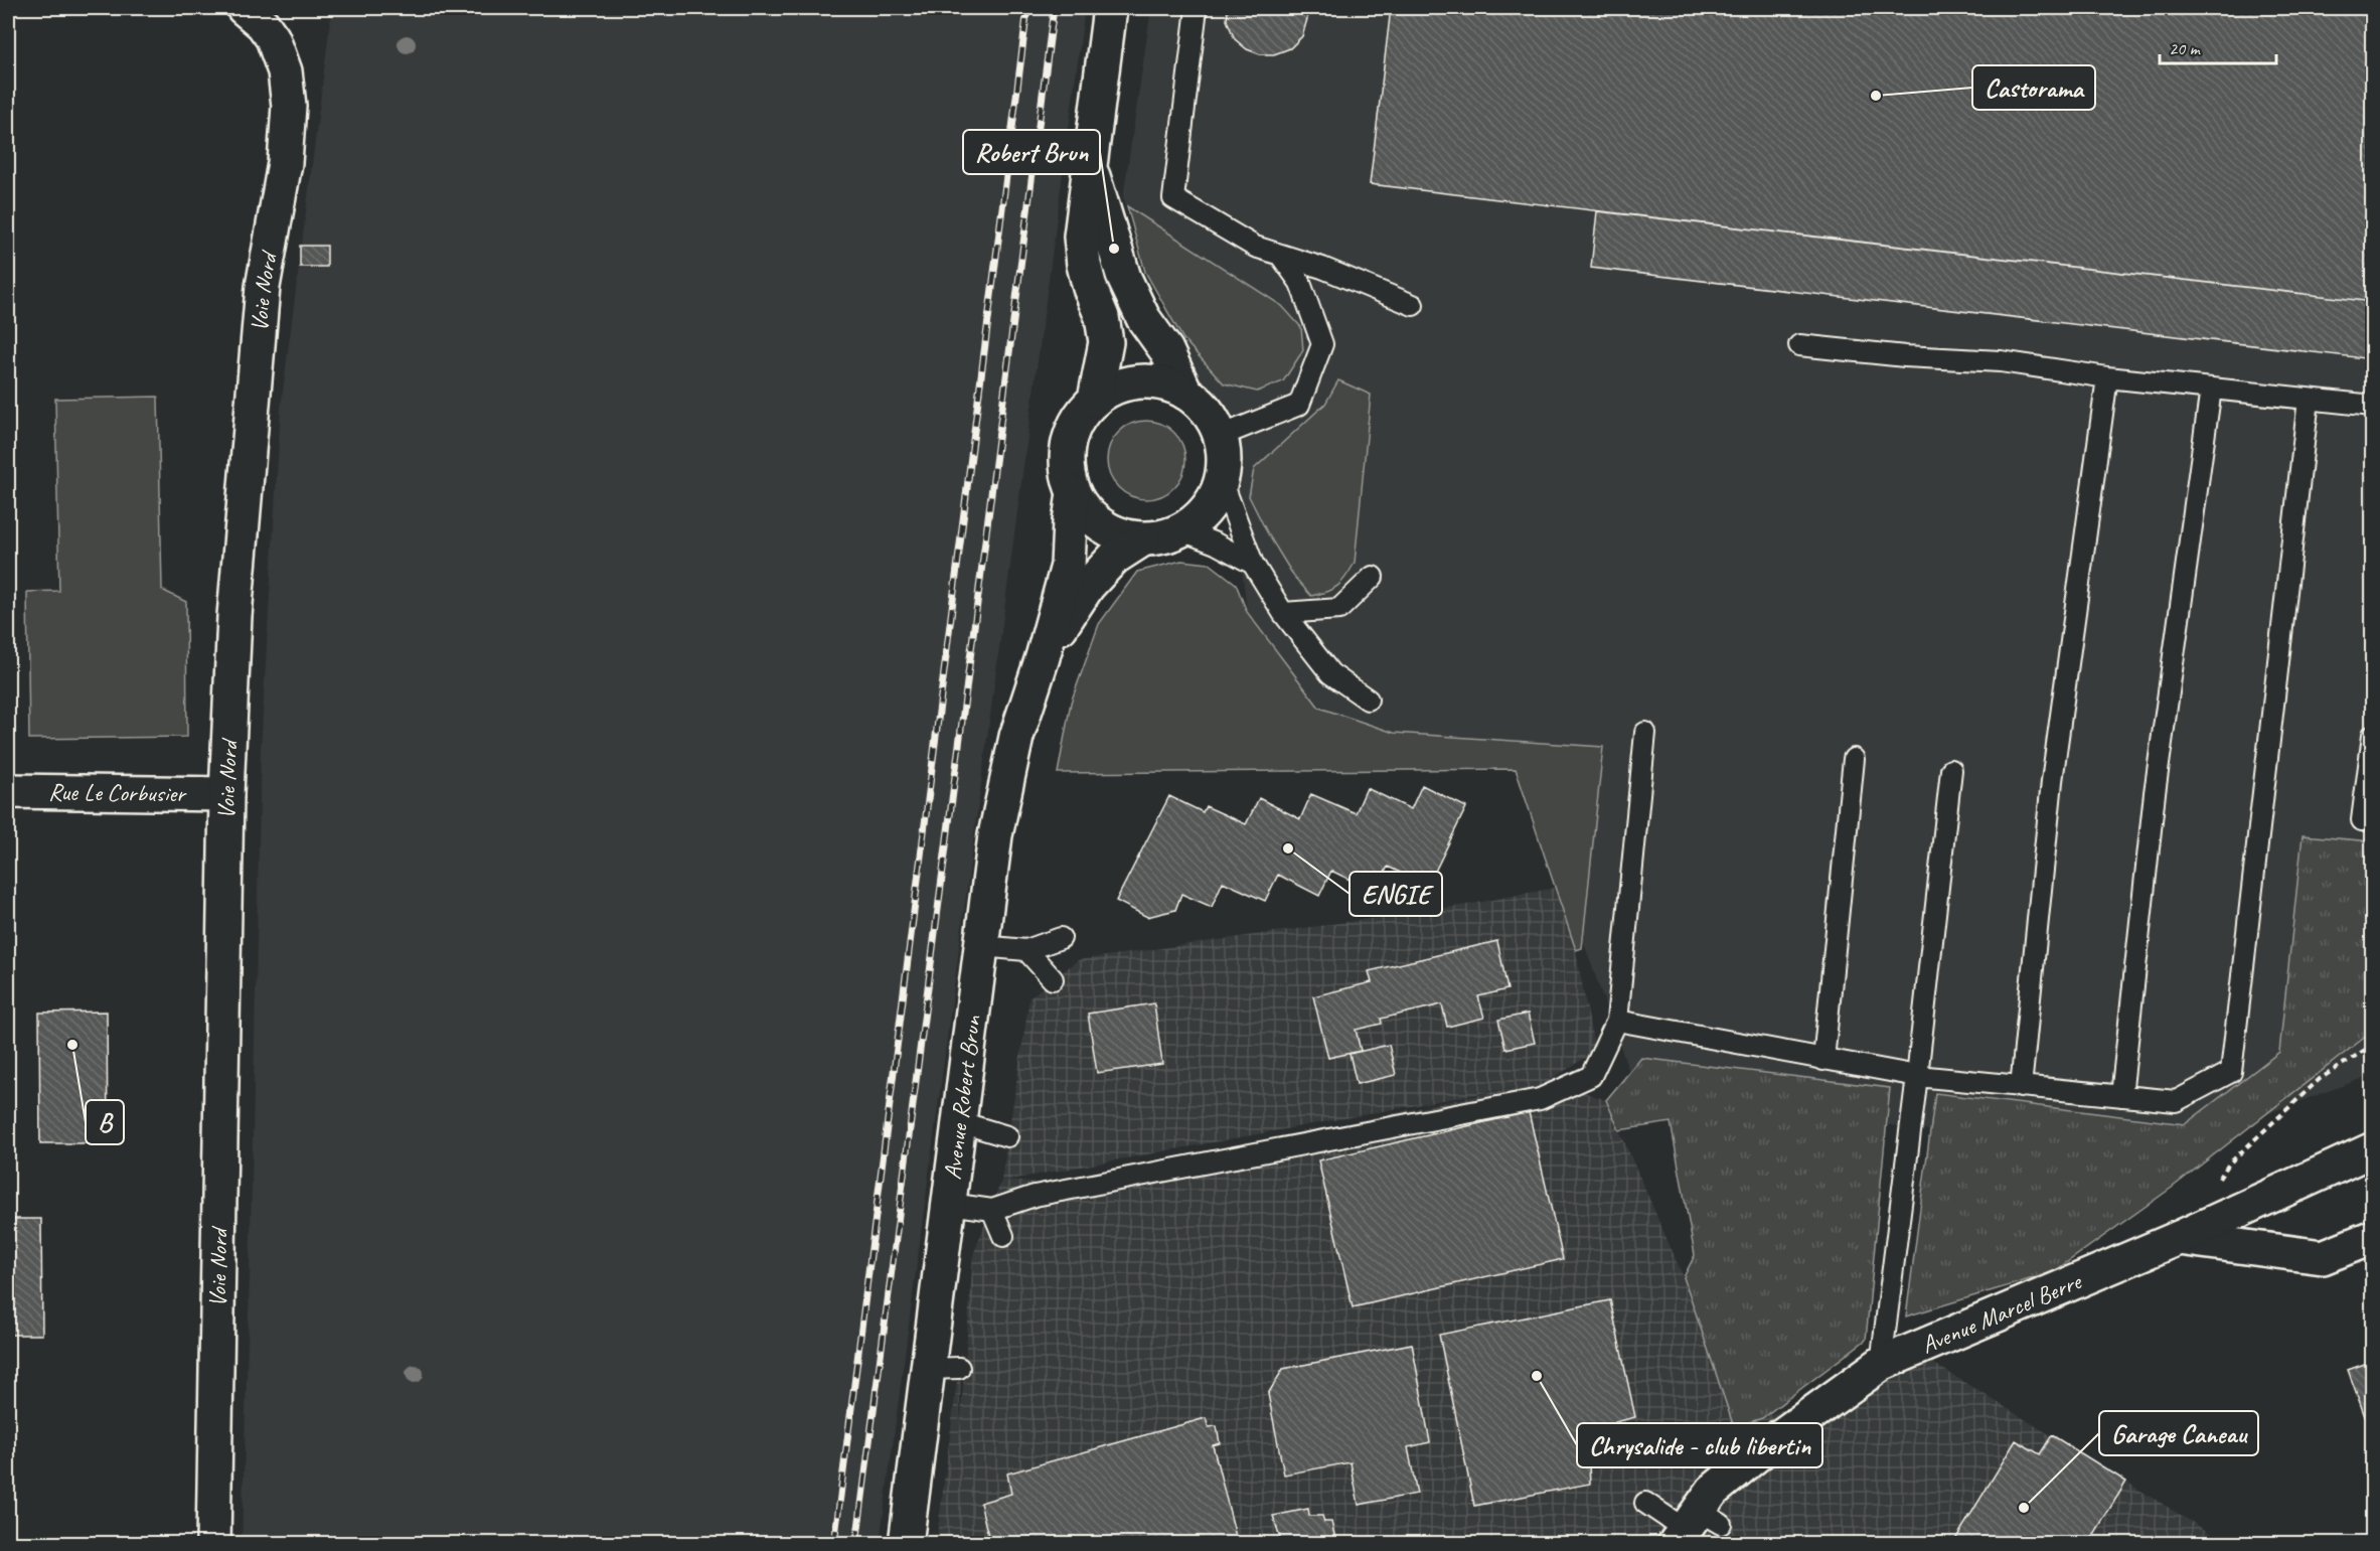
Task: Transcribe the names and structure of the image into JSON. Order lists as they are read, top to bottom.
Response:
{
  "streets": {
    "street": [
      "Voie Nord",
      "Rue Le Corbusier",
      "Avenue Robert Brun",
      "Avenue Marcel Berre"
    ]
  },
  "crossings": [
    ["Voie Nord", "Rue Le Corbusier"]
  ],
  "places": [
    "Castorama",
    "Robert Brun",
    "ENGIE",
    "B",
    "Chrysalide - club libertin",
    "Garage Caneau"
  ],
  "scale_bar": "20 m"
}
